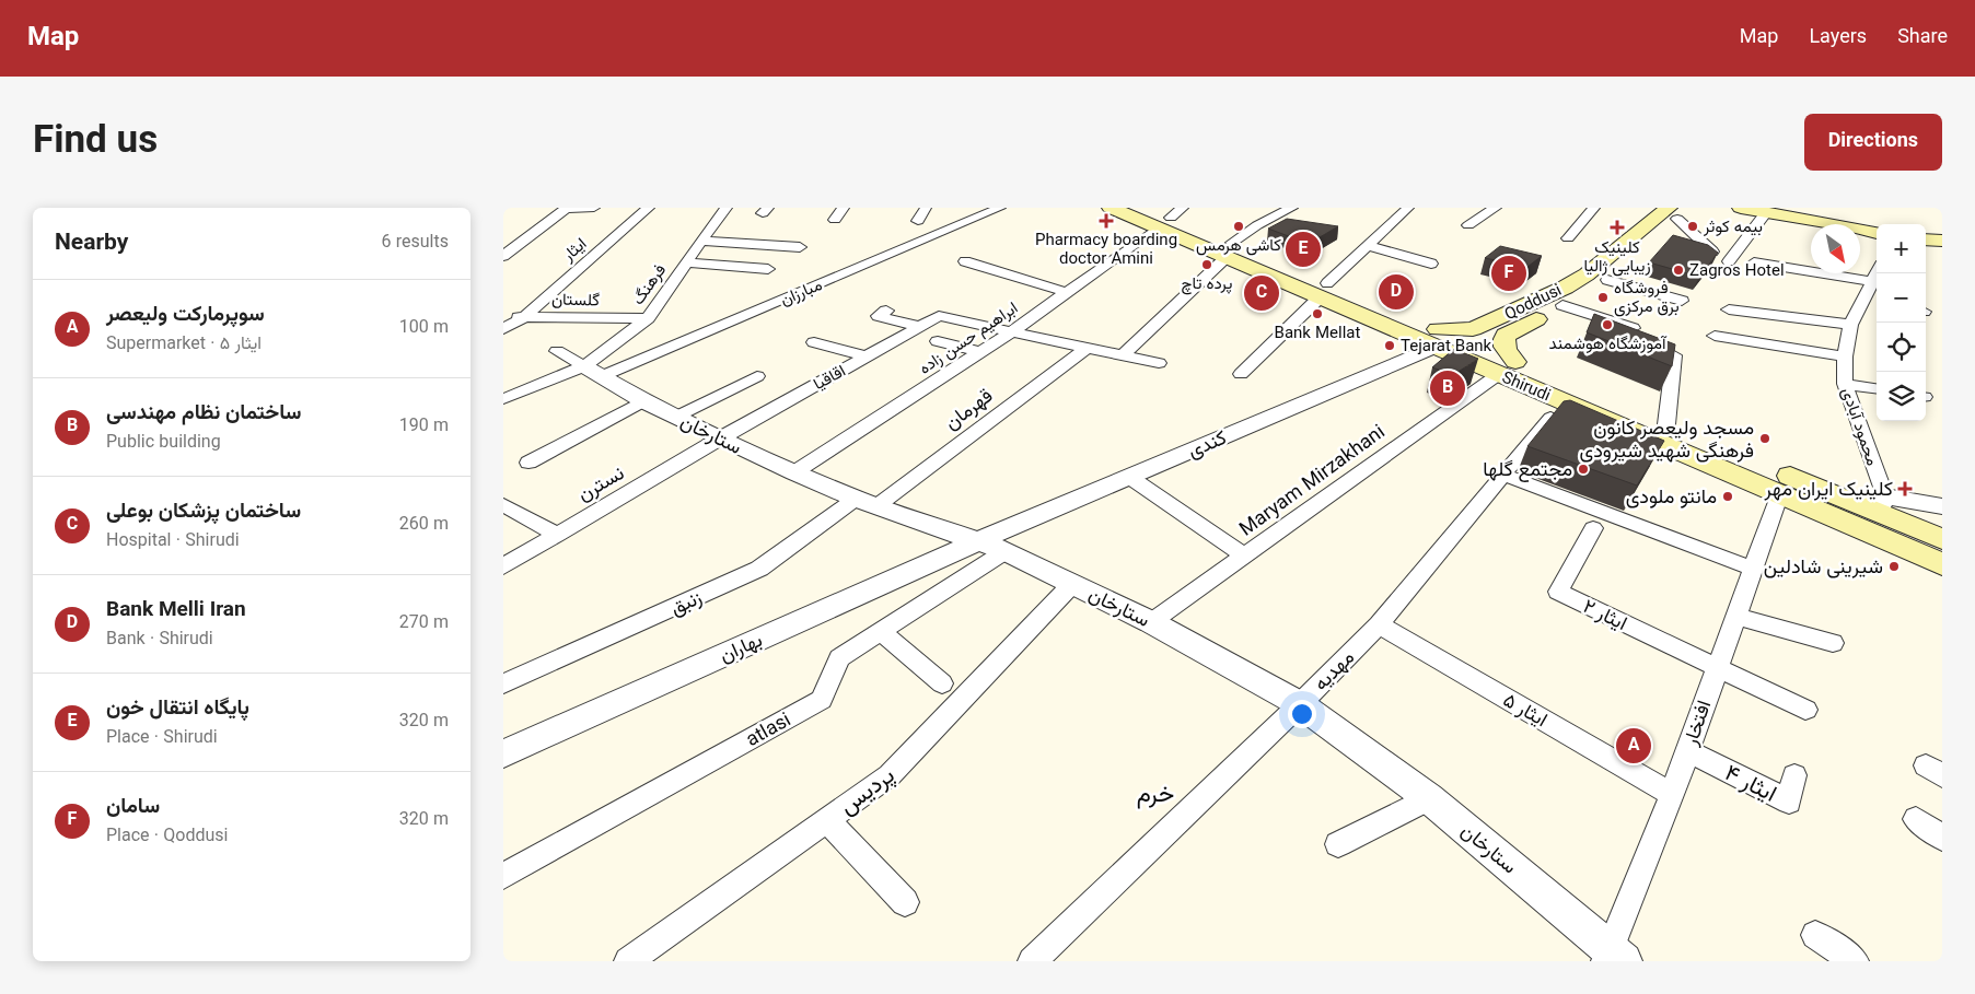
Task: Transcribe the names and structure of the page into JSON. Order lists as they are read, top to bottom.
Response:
{
  "streets": {
    "main road": ["Qoddusi", "Shirudi"],
    "street": [
      "ایثار",
      "فرهنگ",
      "مبارزان",
      "گلستان",
      "ابراهیم حسن زاده",
      "اقاقیا",
      "قهرمان",
      "محمود آبادی",
      "ستارخان",
      "کندی",
      "Maryam Mirzakhani",
      "نسترن",
      "زنبق",
      "ایثار ۲",
      "بهاران",
      "مهدیه",
      "ایثار ۵",
      "افتخار",
      "atlasi",
      "ایثار ۴",
      "پردیس"
    ]
  },
  "crossings": [
    ["ایثار", "گلستان"],
    ["فرهنگ", "مبارزان"],
    ["فرهنگ", "گلستان"],
    ["فرهنگ", "ستارخان"],
    ["مبارزان", "ستارخان"],
    ["Qoddusi", "Shirudi"],
    ["Qoddusi", "کندی"],
    ["Qoddusi", "Maryam Mirzakhani"],
    ["ابراهیم حسن زاده", "Shirudi"],
    ["ابراهیم حسن زاده", "ستارخان"],
    ["اقاقیا", "ستارخان"],
    ["اقاقیا", "نسترن"],
    ["Shirudi", "محمود آبادی"],
    ["Shirudi", "کندی"],
    ["Shirudi", "Maryam Mirzakhani"],
    ["Shirudi", "مهدیه"],
    ["Shirudi", "افتخار"],
    ["قهرمان", "ستارخان"],
    ["قهرمان", "زنبق"],
    ["ستارخان", "کندی"],
    ["ستارخان", "Maryam Mirzakhani"],
    ["ستارخان", "نسترن"],
    ["ستارخان", "زنبق"],
    ["ستارخان", "بهاران"],
    ["ستارخان", "مهدیه"],
    ["ستارخان", "افتخار"],
    ["ستارخان", "atlasi"],
    ["ستارخان", "پردیس"],
    ["کندی", "بهاران"],
    ["ایثار ۲", "افتخار"],
    ["مهدیه", "ایثار ۵"],
    ["ایثار ۵", "افتخار"],
    ["افتخار", "ایثار ۴"]
  ],
  "districts": ["خرم"],
  "places": {
    "health": ["Pharmacy boarding doctor Amini", "کلینیک زیبایی ژالیا", "کلینیک ایران مهر"],
    "other": [
      "کاشی هرمس",
      "بیمه کوثر",
      "پرده تاچ",
      "Zagros Hotel",
      "فروشگاه برق مرکزی",
      "Bank Mellat",
      "آموزشگاه هوشمند",
      "Tejarat Bank",
      "مسجد ولیعصر کانون فرهنگی شهید شیرودی",
      "مجتمع گلها",
      "مانتو ملودی",
      "شیرینی شادلین"
    ]
  },
  "north": "bottom right",
  "page": {
    "header": "Map",
    "nav": ["Map", "Layers", "Share"],
    "title": "Find us",
    "buttons": "Directions",
    "heading": ["Nearby", "6 results"],
    "map_buttons": ["+", "−"],
    "pins": [
      "E",
      "F",
      "D",
      "C",
      "B",
      "A"
    ],
    "list": [
      {
        "mark": "A",
        "name": "سوپرمارکت ولیعصر",
        "note": "Supermarket · ایثار ۵",
        "value": "100 m"
      },
      {
        "mark": "B",
        "name": "ساختمان نظام مهندسی",
        "note": "Public building",
        "value": "190 m"
      },
      {
        "mark": "C",
        "name": "ساختمان پزشکان بوعلی",
        "note": "Hospital · Shirudi",
        "value": "260 m"
      },
      {
        "mark": "D",
        "name": "Bank Melli Iran",
        "note": "Bank · Shirudi",
        "value": "270 m"
      },
      {
        "mark": "E",
        "name": "پایگاه انتقال خون",
        "note": "Place · Shirudi",
        "value": "320 m"
      },
      {
        "mark": "F",
        "name": "سامان",
        "note": "Place · Qoddusi",
        "value": "320 m"
      }
    ]
  }
}
